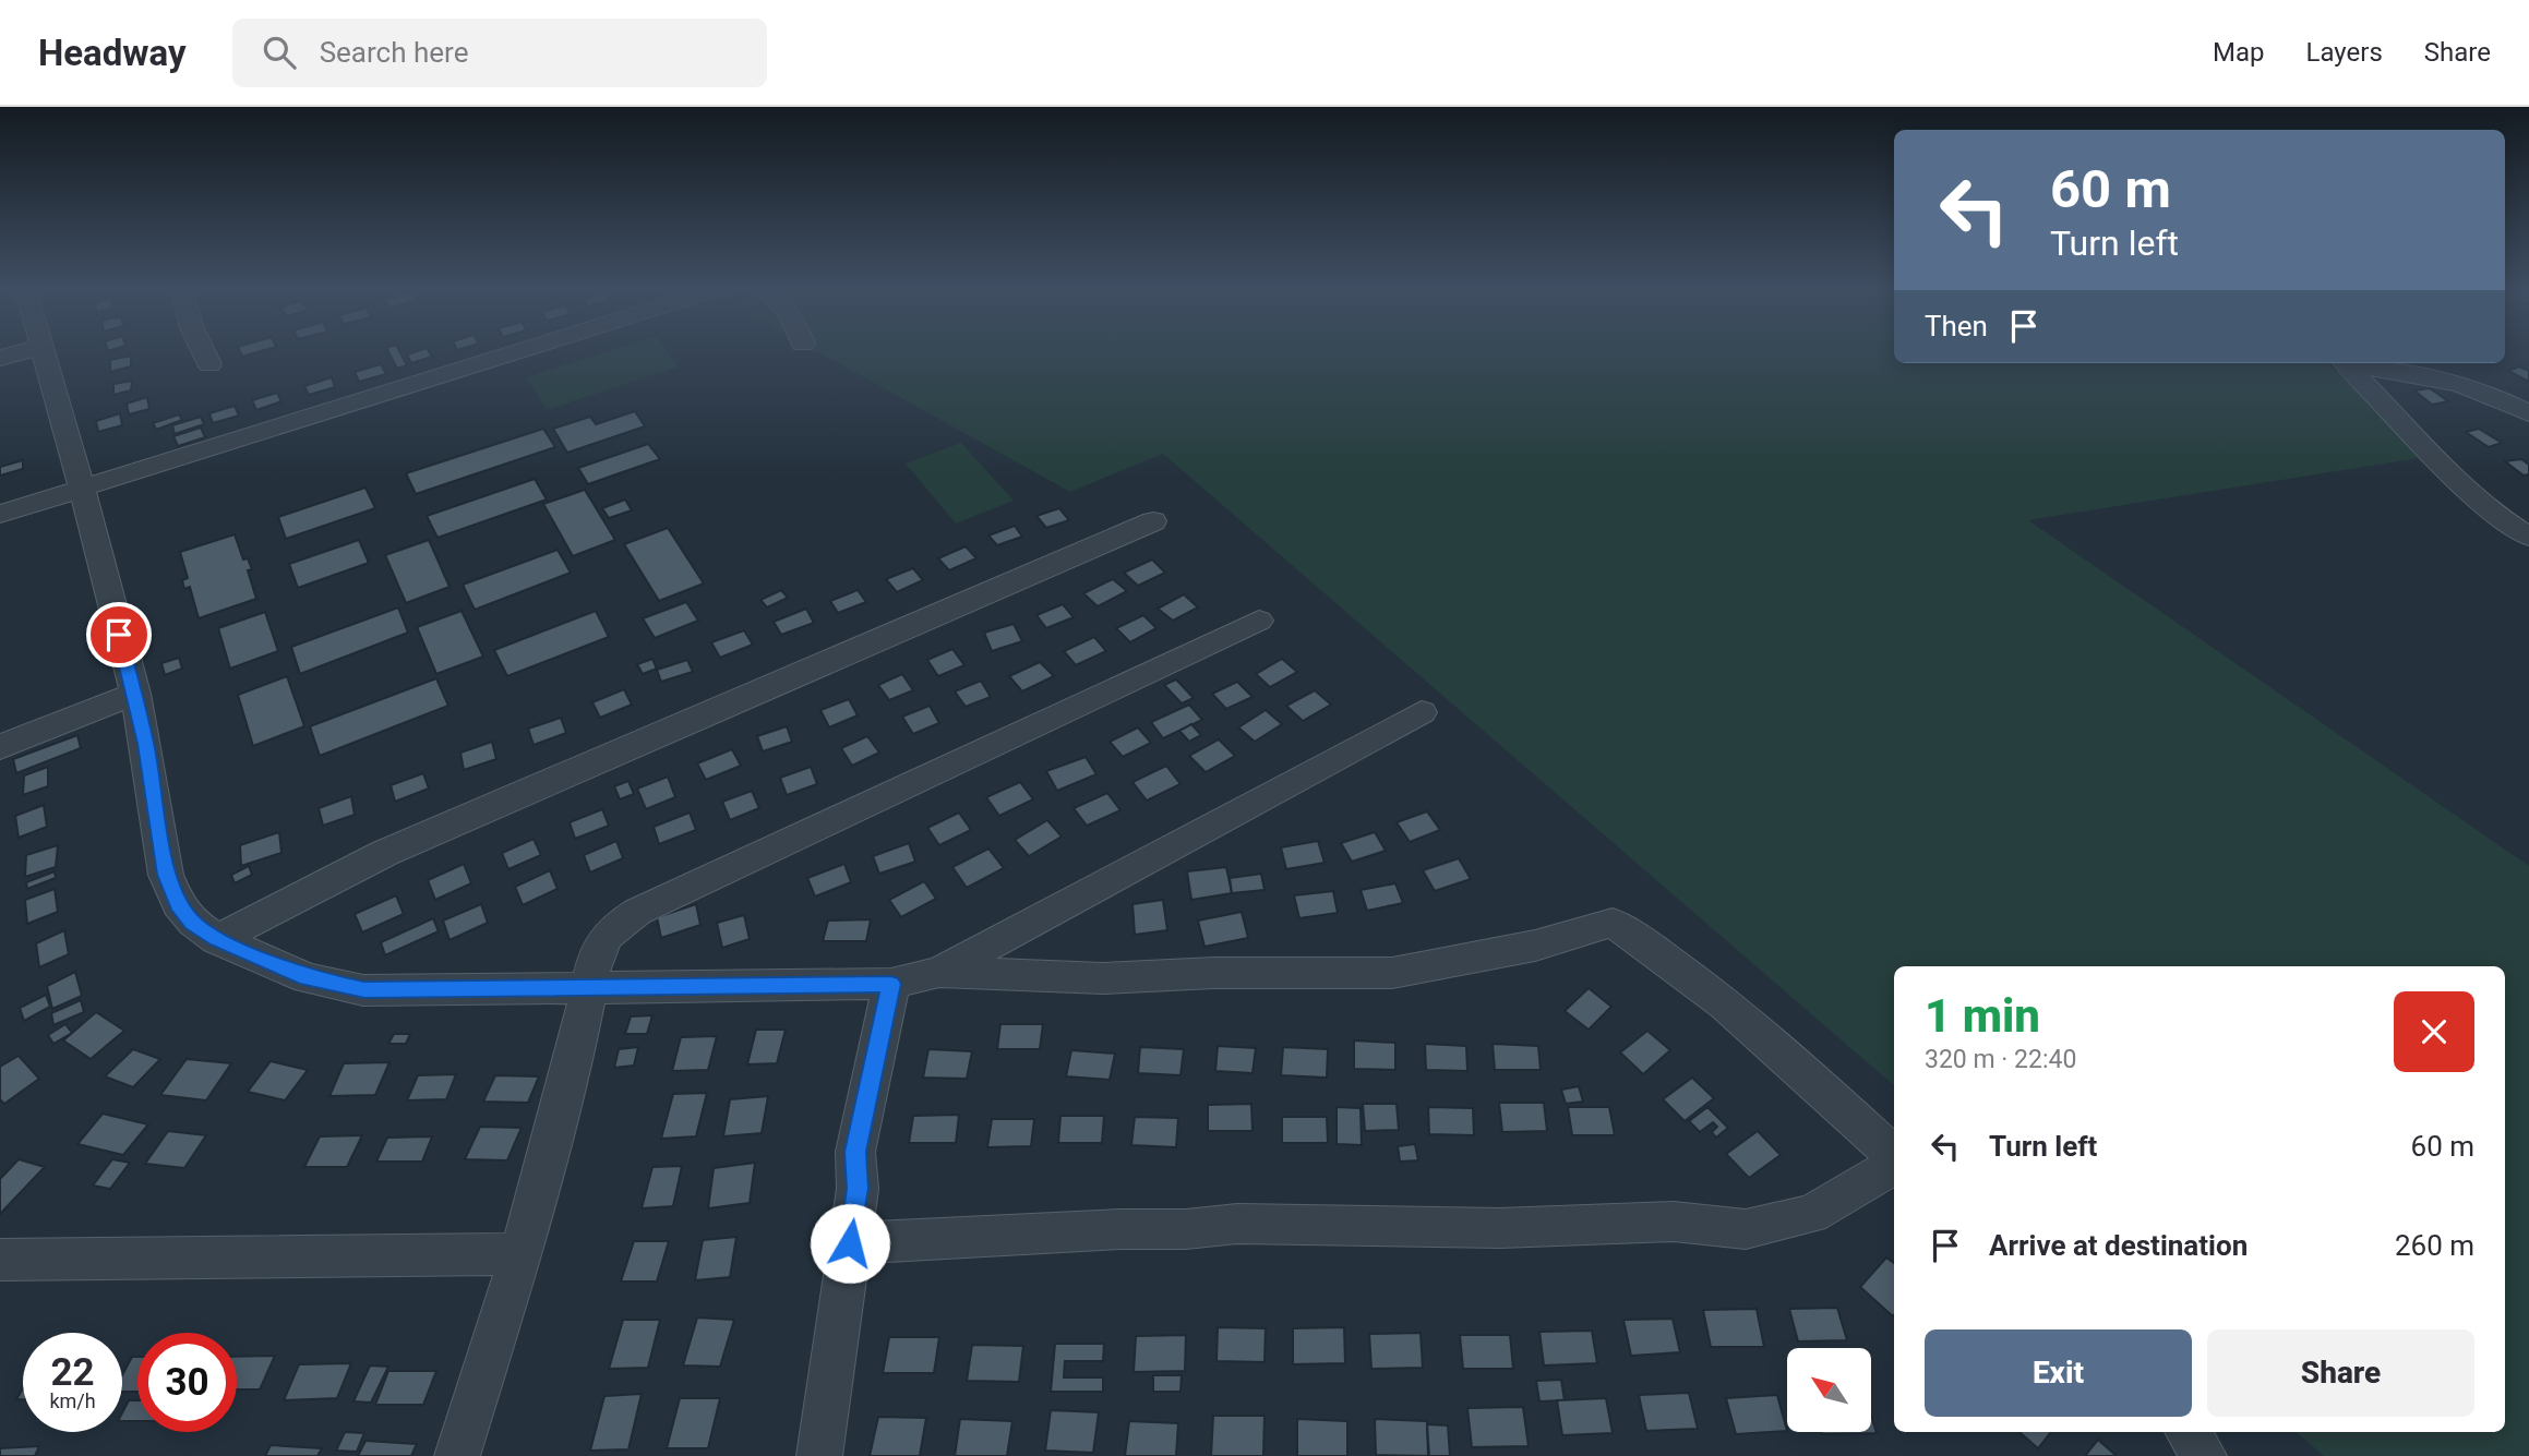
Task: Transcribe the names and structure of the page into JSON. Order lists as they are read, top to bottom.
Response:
{
  "north": "top left",
  "page": {
    "header": "Headway",
    "search": "Search here",
    "nav": ["Map", "Layers", "Share"],
    "turn": ["60 m", "Turn left"],
    "then": "Then",
    "heading": ["1 min", "320 m · 22:40"],
    "list": [
      {
        "name": "Turn left",
        "value": "60 m"
      },
      {
        "name": "Arrive at destination",
        "value": "260 m"
      }
    ],
    "buttons": ["Exit", "Share"],
    "speed": "22 km/h",
    "limit": "30"
  }
}
